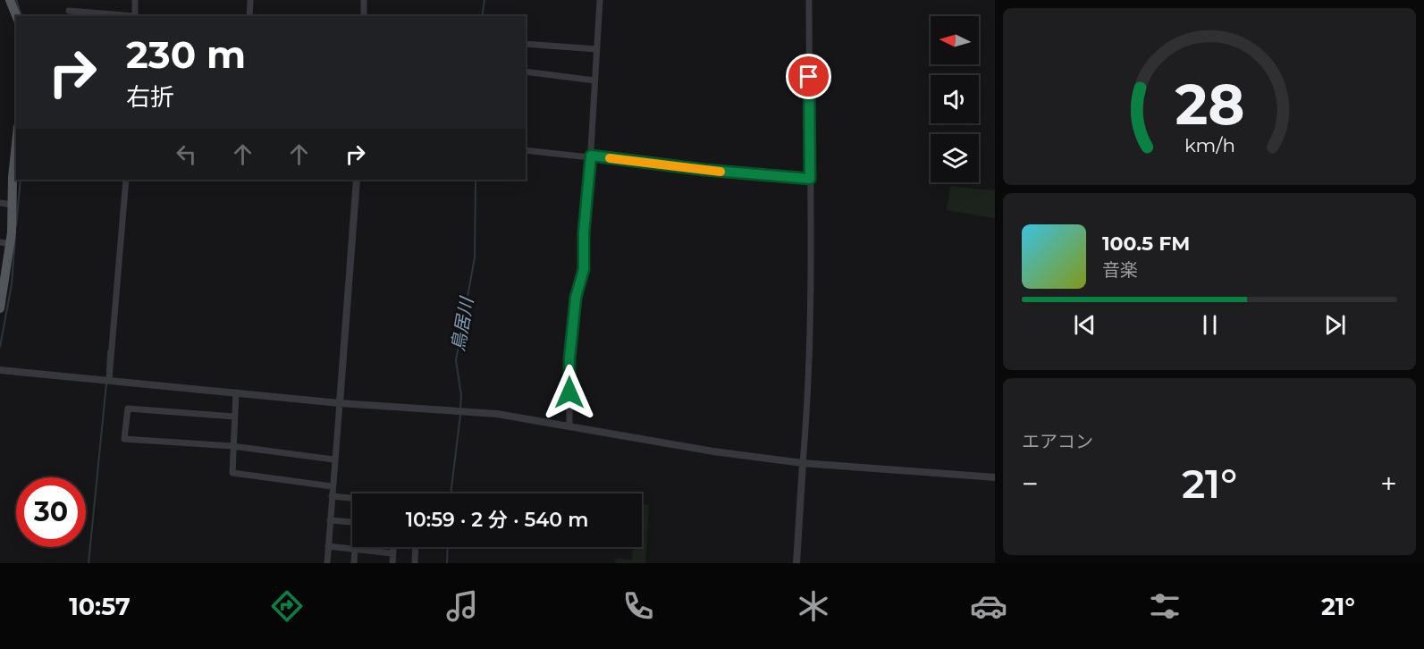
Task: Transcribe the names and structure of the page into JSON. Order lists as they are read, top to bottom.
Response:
{
  "water": ["鳥居川"],
  "north": "left",
  "page": {
    "turn": ["230 m", "右折"],
    "song": ["100.5 FM", "音楽"],
    "tile": "エアコン",
    "heat": ["−", "21°", "+"],
    "limit": "30",
    "trip": "10:59 · 2 分 · 540 m",
    "tabs": ["10:57", "21°"],
    "gauge": ["28", "km/h"]
  }
}
